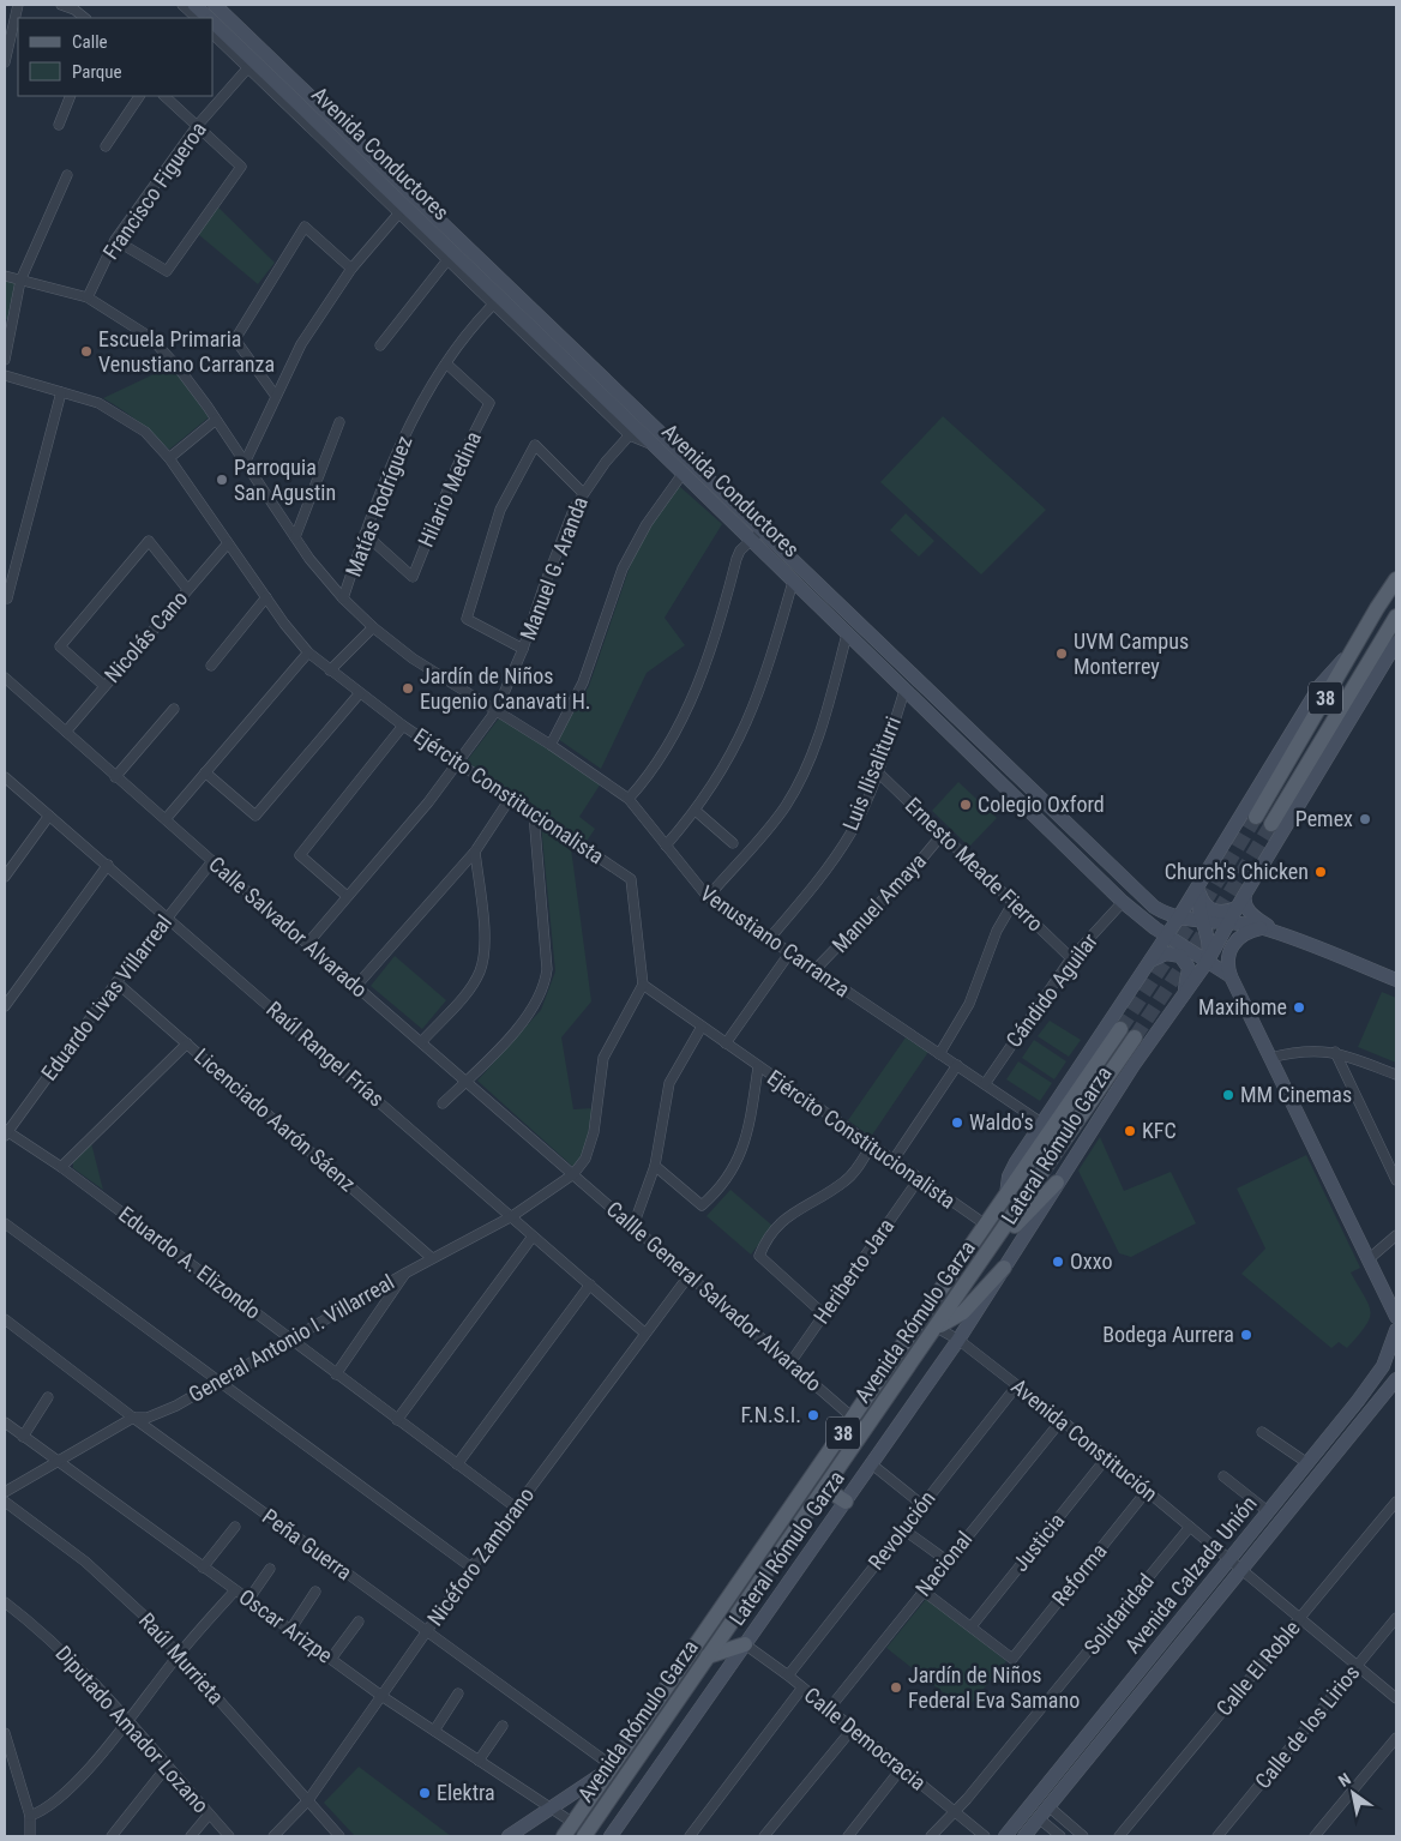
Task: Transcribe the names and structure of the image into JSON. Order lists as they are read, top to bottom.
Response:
{
  "streets": {
    "main road": [
      "Avenida Conductores",
      "38",
      "Lateral Rómulo Garza",
      "Avenida Rómulo Garza",
      "Avenida Calzada Unión"
    ],
    "street": [
      "Francisco Figueroa",
      "Hilario Medina",
      "Matías Rodríguez",
      "Manuel G. Aranda",
      "Nicolás Cano",
      "Luis Ilisaliturri",
      "Ejército Constitucionalista",
      "Ernesto Meade Fierro",
      "Manuel Amaya",
      "Calle Salvador Alvarado",
      "Venustiano Carranza",
      "Cándido Aguilar",
      "Eduardo Livas Villarreal",
      "Raúl Rangel Frías",
      "Licenciado Aarón Sáenz",
      "Eduardo A. Elizondo",
      "Heriberto Jara",
      "Callle General Salvador Alvarado",
      "General Antonio I. Villarreal",
      "Avenida Constitución",
      "Revolución",
      "Justicia",
      "Peña Guerra",
      "Nicéforo Zambrano",
      "Nacional",
      "Reforma",
      "Solidaridad",
      "Oscar Arizpe",
      "Raúl Murrieta",
      "Calle El Roble",
      "Calle de los Lirios",
      "Diputado Amador Lozano",
      "Calle Democracia"
    ]
  },
  "crossings": [
    ["Avenida Conductores", "Francisco Figueroa"],
    ["Avenida Conductores", "Matías Rodríguez"],
    ["Avenida Conductores", "Manuel G. Aranda"],
    ["Avenida Conductores", "Luis Ilisaliturri"],
    ["Avenida Conductores", "Cándido Aguilar"],
    ["Avenida Conductores", "Lateral Rómulo Garza"],
    ["Francisco Figueroa", "Venustiano Carranza"],
    ["Hilario Medina", "Matías Rodríguez"],
    ["Matías Rodríguez", "Venustiano Carranza"],
    ["Manuel G. Aranda", "Ejército Constitucionalista"],
    ["Manuel G. Aranda", "Calle Salvador Alvarado"],
    ["Manuel G. Aranda", "Venustiano Carranza"],
    ["Nicolás Cano", "Ejército Constitucionalista"],
    ["Nicolás Cano", "Calle Salvador Alvarado"],
    ["38", "Lateral Rómulo Garza"],
    ["Luis Ilisaliturri", "Ernesto Meade Fierro"],
    ["Luis Ilisaliturri", "Venustiano Carranza"],
    ["Ejército Constitucionalista", "Heriberto Jara"],
    ["Ejército Constitucionalista", "Avenida Rómulo Garza"],
    ["Ernesto Meade Fierro", "Manuel Amaya"],
    ["Ernesto Meade Fierro", "Cándido Aguilar"],
    ["Manuel Amaya", "Venustiano Carranza"],
    ["Calle Salvador Alvarado", "Eduardo Livas Villarreal"],
    ["Calle Salvador Alvarado", "Callle General Salvador Alvarado"],
    ["Calle Salvador Alvarado", "General Antonio I. Villarreal"],
    ["Venustiano Carranza", "Cándido Aguilar"],
    ["Venustiano Carranza", "Lateral Rómulo Garza"],
    ["Eduardo Livas Villarreal", "Raúl Rangel Frías"],
    ["Eduardo Livas Villarreal", "Licenciado Aarón Sáenz"],
    ["Eduardo Livas Villarreal", "Eduardo A. Elizondo"],
    ["Raúl Rangel Frías", "General Antonio I. Villarreal"],
    ["Raúl Rangel Frías", "Nicéforo Zambrano"],
    ["Licenciado Aarón Sáenz", "General Antonio I. Villarreal"],
    ["Lateral Rómulo Garza", "Avenida Rómulo Garza"],
    ["Lateral Rómulo Garza", "Avenida Constitución"],
    ["Lateral Rómulo Garza", "Calle Democracia"],
    ["Eduardo A. Elizondo", "General Antonio I. Villarreal"],
    ["Eduardo A. Elizondo", "Nicéforo Zambrano"],
    ["Heriberto Jara", "Callle General Salvador Alvarado"],
    ["Callle General Salvador Alvarado", "Avenida Rómulo Garza"],
    ["Callle General Salvador Alvarado", "General Antonio I. Villarreal"],
    ["Callle General Salvador Alvarado", "Nicéforo Zambrano"],
    ["Avenida Rómulo Garza", "Avenida Constitución"],
    ["Avenida Rómulo Garza", "Peña Guerra"],
    ["Avenida Rómulo Garza", "Oscar Arizpe"],
    ["General Antonio I. Villarreal", "Peña Guerra"],
    ["General Antonio I. Villarreal", "Oscar Arizpe"],
    ["Avenida Constitución", "Revolución"],
    ["Avenida Constitución", "Justicia"],
    ["Avenida Constitución", "Nacional"],
    ["Avenida Constitución", "Reforma"],
    ["Avenida Constitución", "Avenida Calzada Unión"],
    ["Avenida Constitución", "Solidaridad"],
    ["Avenida Constitución", "Calle El Roble"],
    ["Avenida Constitución", "Calle de los Lirios"],
    ["Revolución", "Calle Democracia"],
    ["Justicia", "Reforma"],
    ["Peña Guerra", "Nicéforo Zambrano"],
    ["Nicéforo Zambrano", "Oscar Arizpe"],
    ["Nicéforo Zambrano", "Raúl Murrieta"],
    ["Nacional", "Calle Democracia"],
    ["Solidaridad", "Calle Democracia"]
  ],
  "places": [
    "Escuela Primaria Venustiano Carranza",
    "Parroquia San Agustin",
    "UVM Campus Monterrey",
    "Jardín de Niños Eugenio Canavati H.",
    "Colegio Oxford",
    "Pemex",
    "Church's Chicken",
    "Maxihome",
    "MM Cinemas",
    "Waldo's",
    "KFC",
    "Oxxo",
    "Bodega Aurrera",
    "F.N.S.I.",
    "Jardín de Niños Federal Eva Samano",
    "Elektra"
  ],
  "legend": ["Calle", "Parque"],
  "north": "top left"
}
